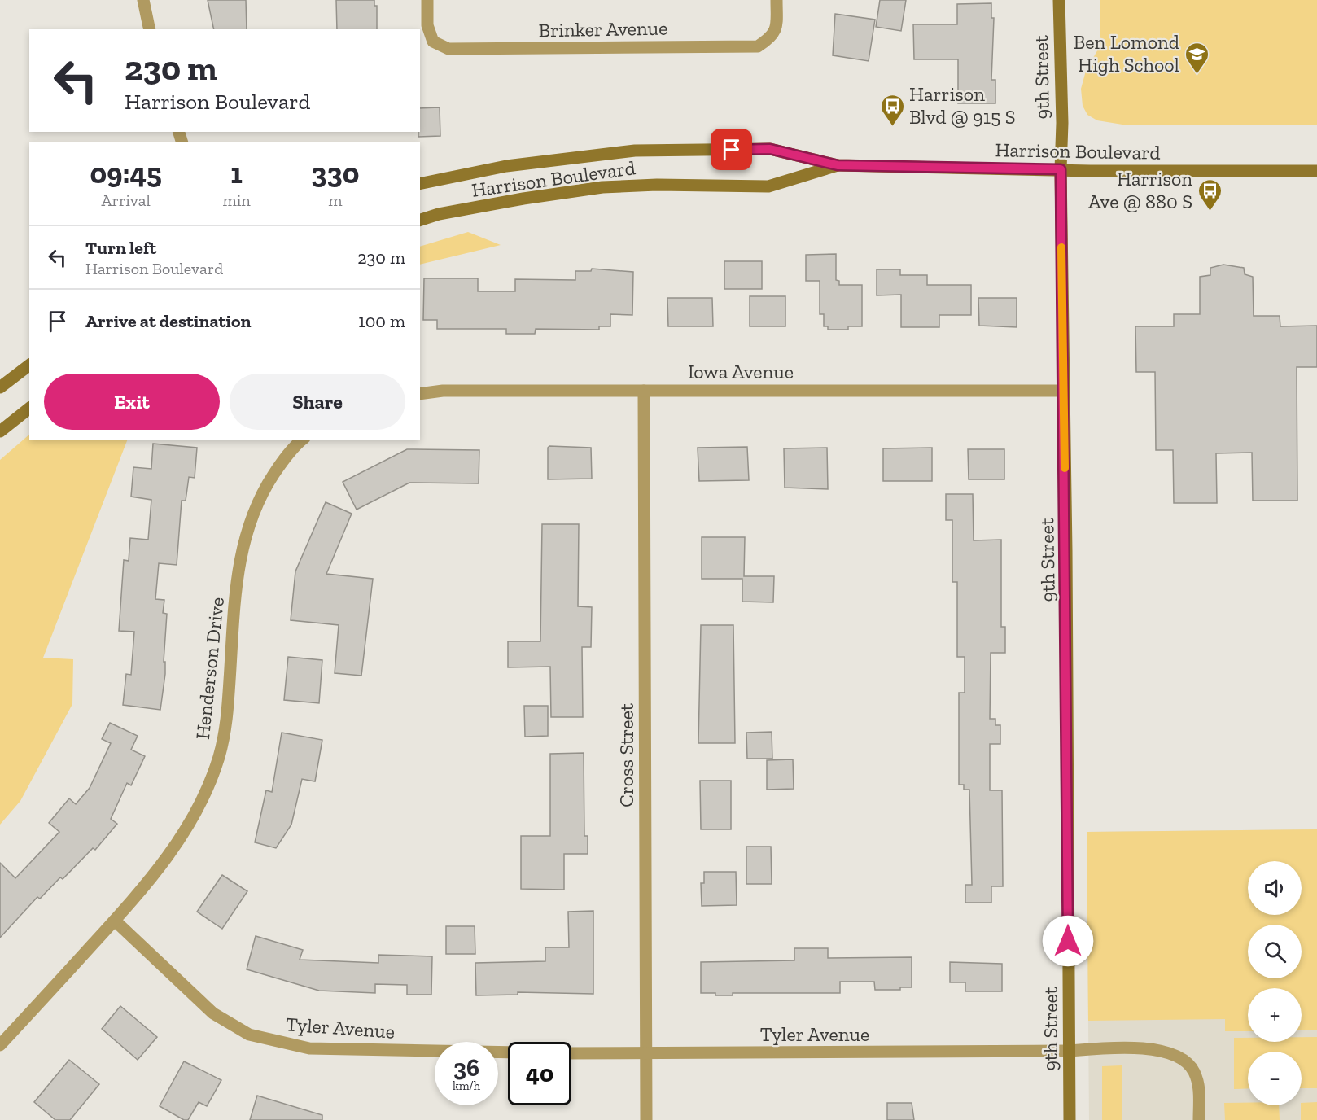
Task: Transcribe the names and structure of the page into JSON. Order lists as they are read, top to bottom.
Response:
{
  "streets": {
    "main road": ["9th Street", "Harrison Boulevard"],
    "street": [
      "Brinker Avenue",
      "Iowa Avenue",
      "Henderson Drive",
      "Cross Street",
      "Tyler Avenue"
    ]
  },
  "crossings": [
    ["9th Street", "Harrison Boulevard"],
    ["9th Street", "Iowa Avenue"],
    ["9th Street", "Tyler Avenue"],
    ["Iowa Avenue", "Cross Street"],
    ["Henderson Drive", "Tyler Avenue"],
    ["Cross Street", "Tyler Avenue"]
  ],
  "places": {
    "school or university": ["Ben Lomond High School"],
    "bus stop": ["Harrison Blvd @ 915 S", "Harrison Ave @ 880 S"]
  },
  "page": {
    "turn": ["230 m", "Harrison Boulevard"],
    "eta": [
      "09:45",
      "Arrival",
      "1",
      "min",
      "330",
      "m"
    ],
    "list": [
      {
        "name": "Turn left",
        "note": "Harrison Boulevard",
        "value": "230 m"
      },
      {
        "name": "Arrive at destination",
        "value": "100 m"
      }
    ],
    "buttons": ["Exit", "Share"],
    "map_buttons": ["+", "−"],
    "speed": "36 km/h",
    "limit": "40"
  }
}
